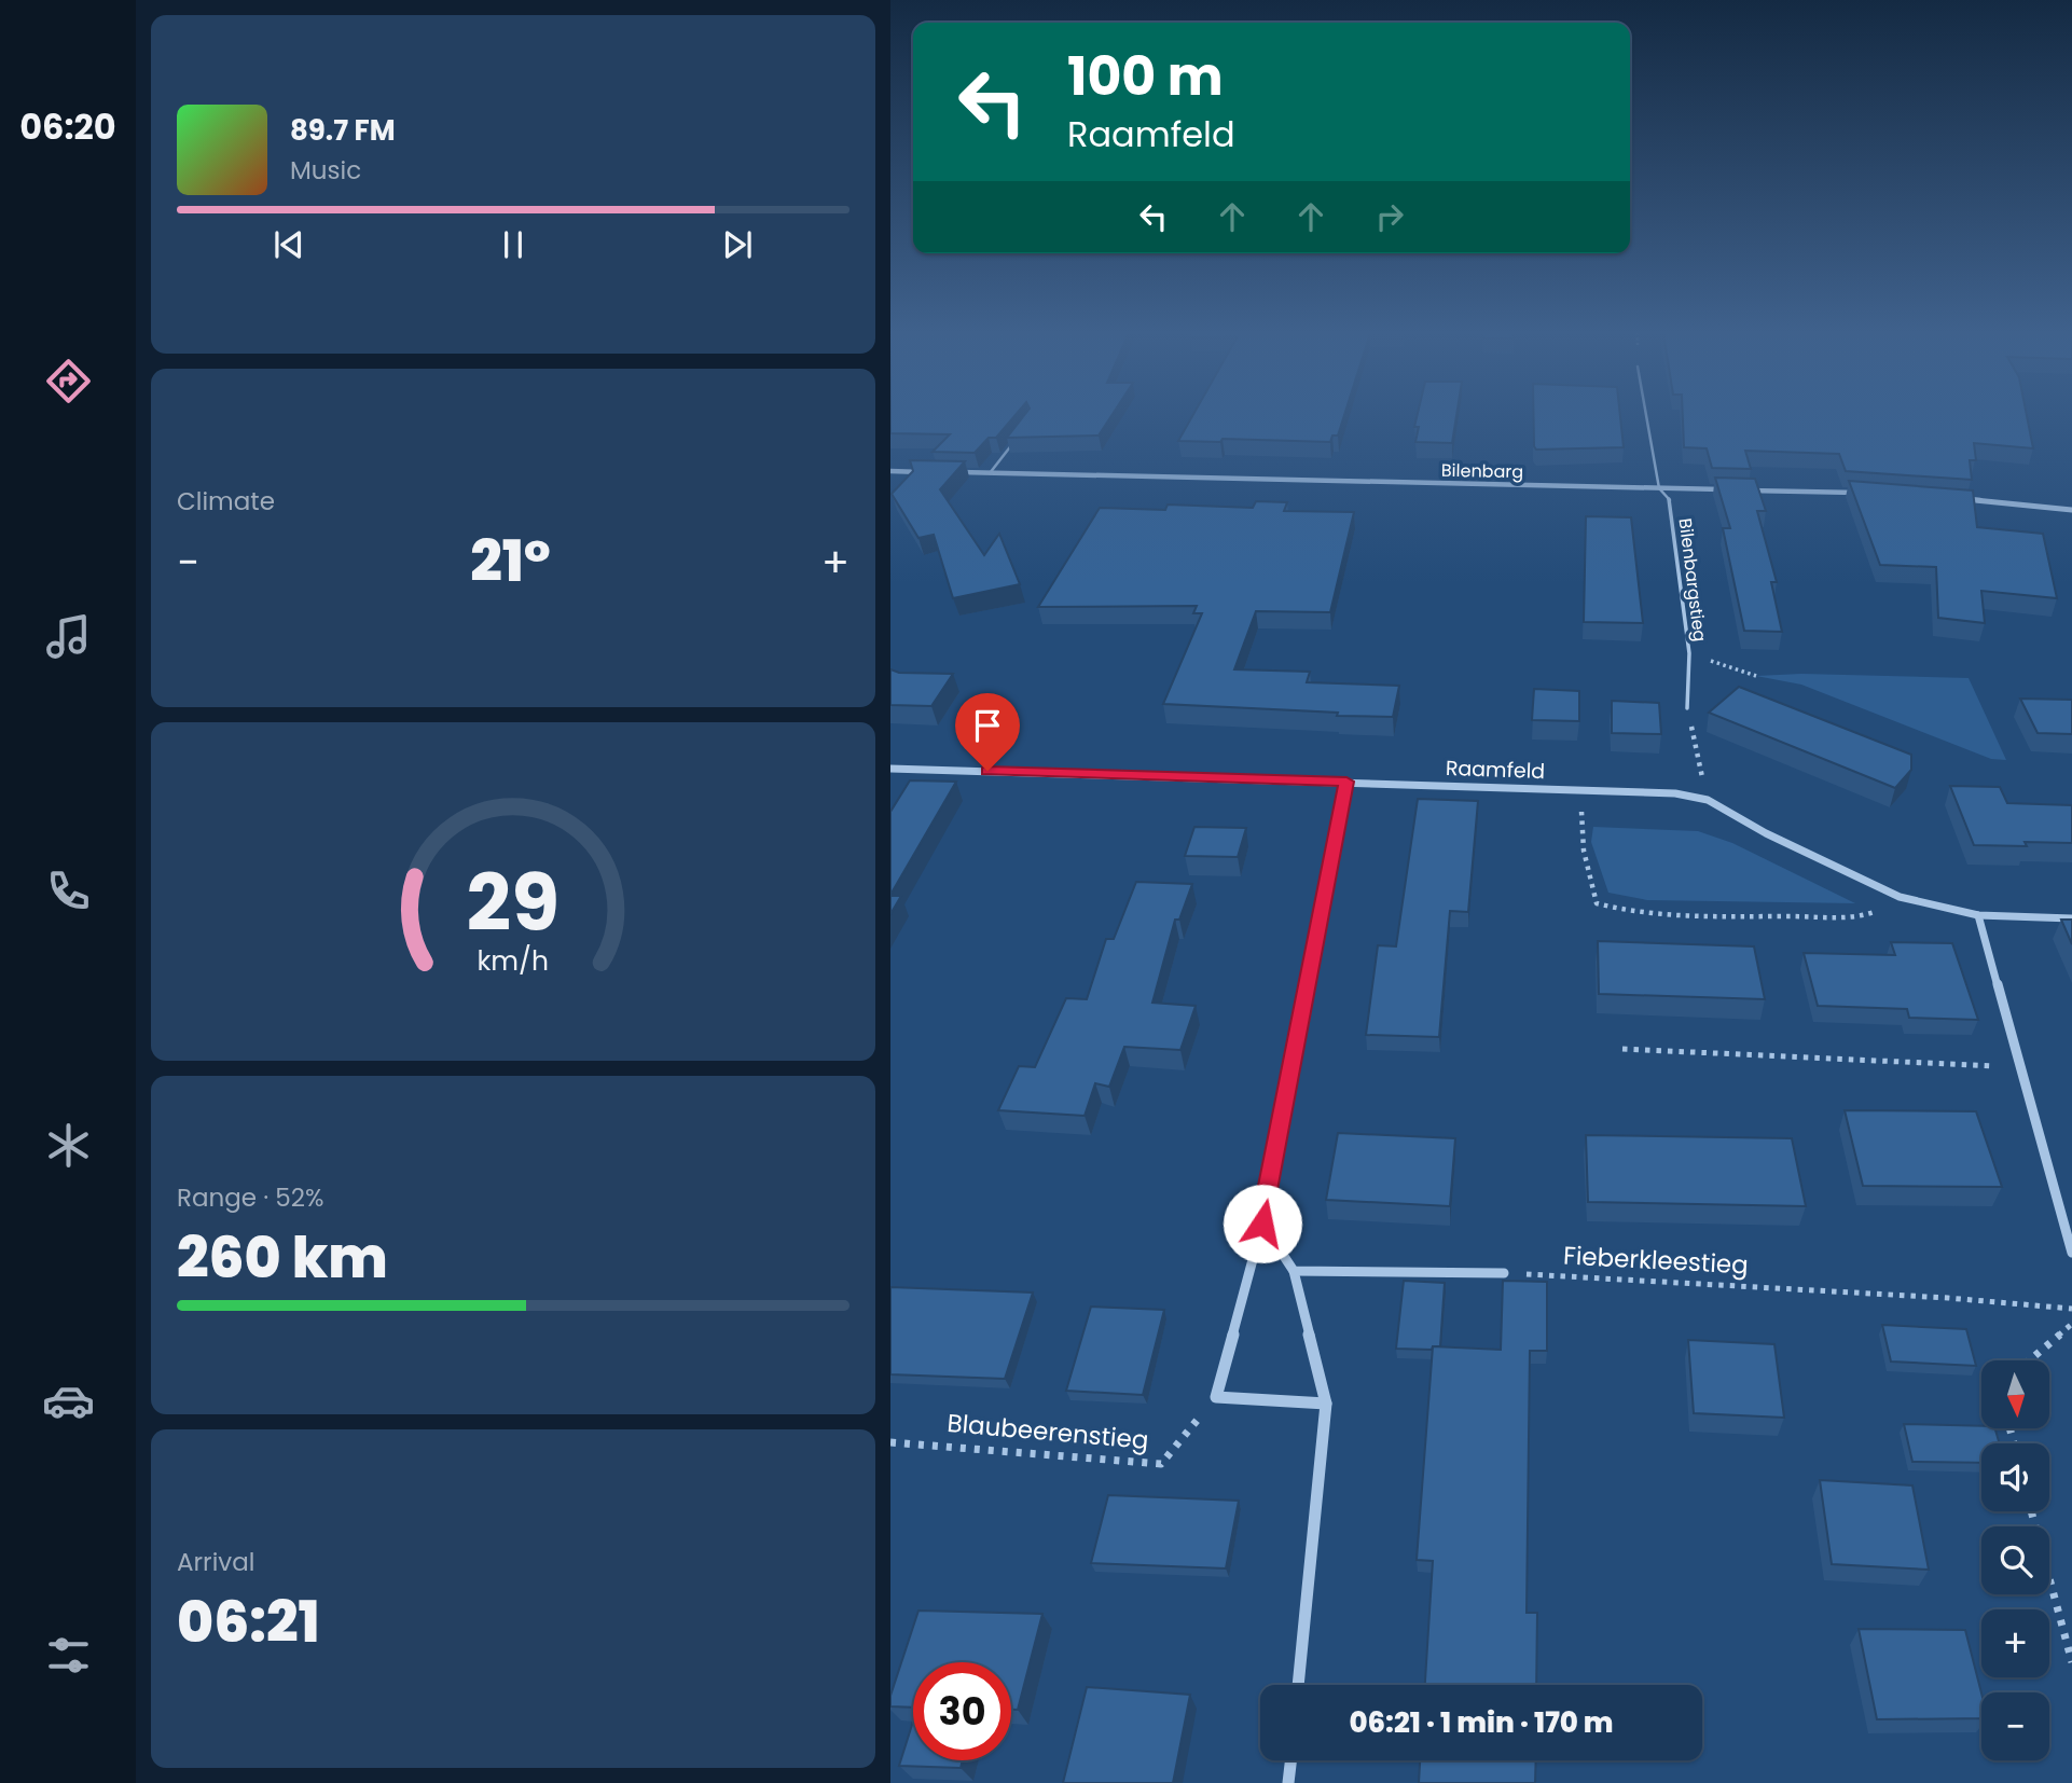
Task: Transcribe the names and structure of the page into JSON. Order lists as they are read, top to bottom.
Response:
{
  "streets": {
    "street": ["Bilenbarg", "Raamfeld"],
    "lane": ["Bilenbargstieg"],
    "path": ["Fieberkleestieg", "Blaubeerenstieg"]
  },
  "crossings": [
    ["Bilenbarg", "Bilenbargstieg"]
  ],
  "north": "bottom",
  "page": {
    "tabs": "06:20",
    "turn": ["100 m", "Raamfeld"],
    "song": ["89.7 FM", "Music"],
    "tile": [
      "Climate",
      ["Range · 52%", "260 km"],
      ["Arrival", "06:21"]
    ],
    "heat": ["−", "21°", "+"],
    "map_buttons": ["+", "−"],
    "limit": "30",
    "trip": "06:21 · 1 min · 170 m",
    "gauge": ["29", "km/h"]
  }
}
